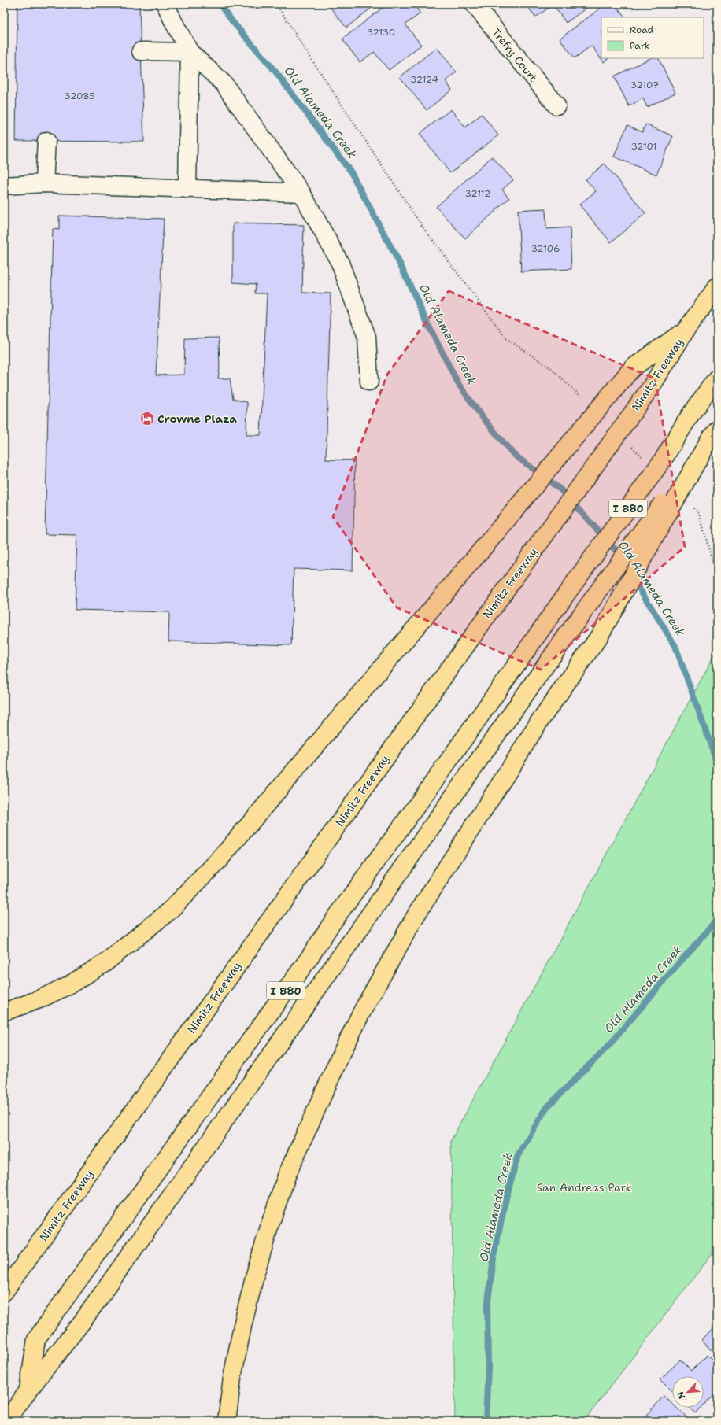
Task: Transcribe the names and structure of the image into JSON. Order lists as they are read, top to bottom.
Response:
{
  "streets": {
    "highway": ["Nimitz Freeway", "I 880"],
    "street": ["Trefry Court"]
  },
  "water": ["Old Alameda Creek"],
  "parks": ["San Andreas Park"],
  "places": {
    "hotel": ["Crowne Plaza"]
  },
  "house_numbers": [
    "32130",
    "32124",
    "32107",
    "32085",
    "32101",
    "32112",
    "32106"
  ],
  "legend": ["Road", "Park"],
  "north": "bottom left"
}
